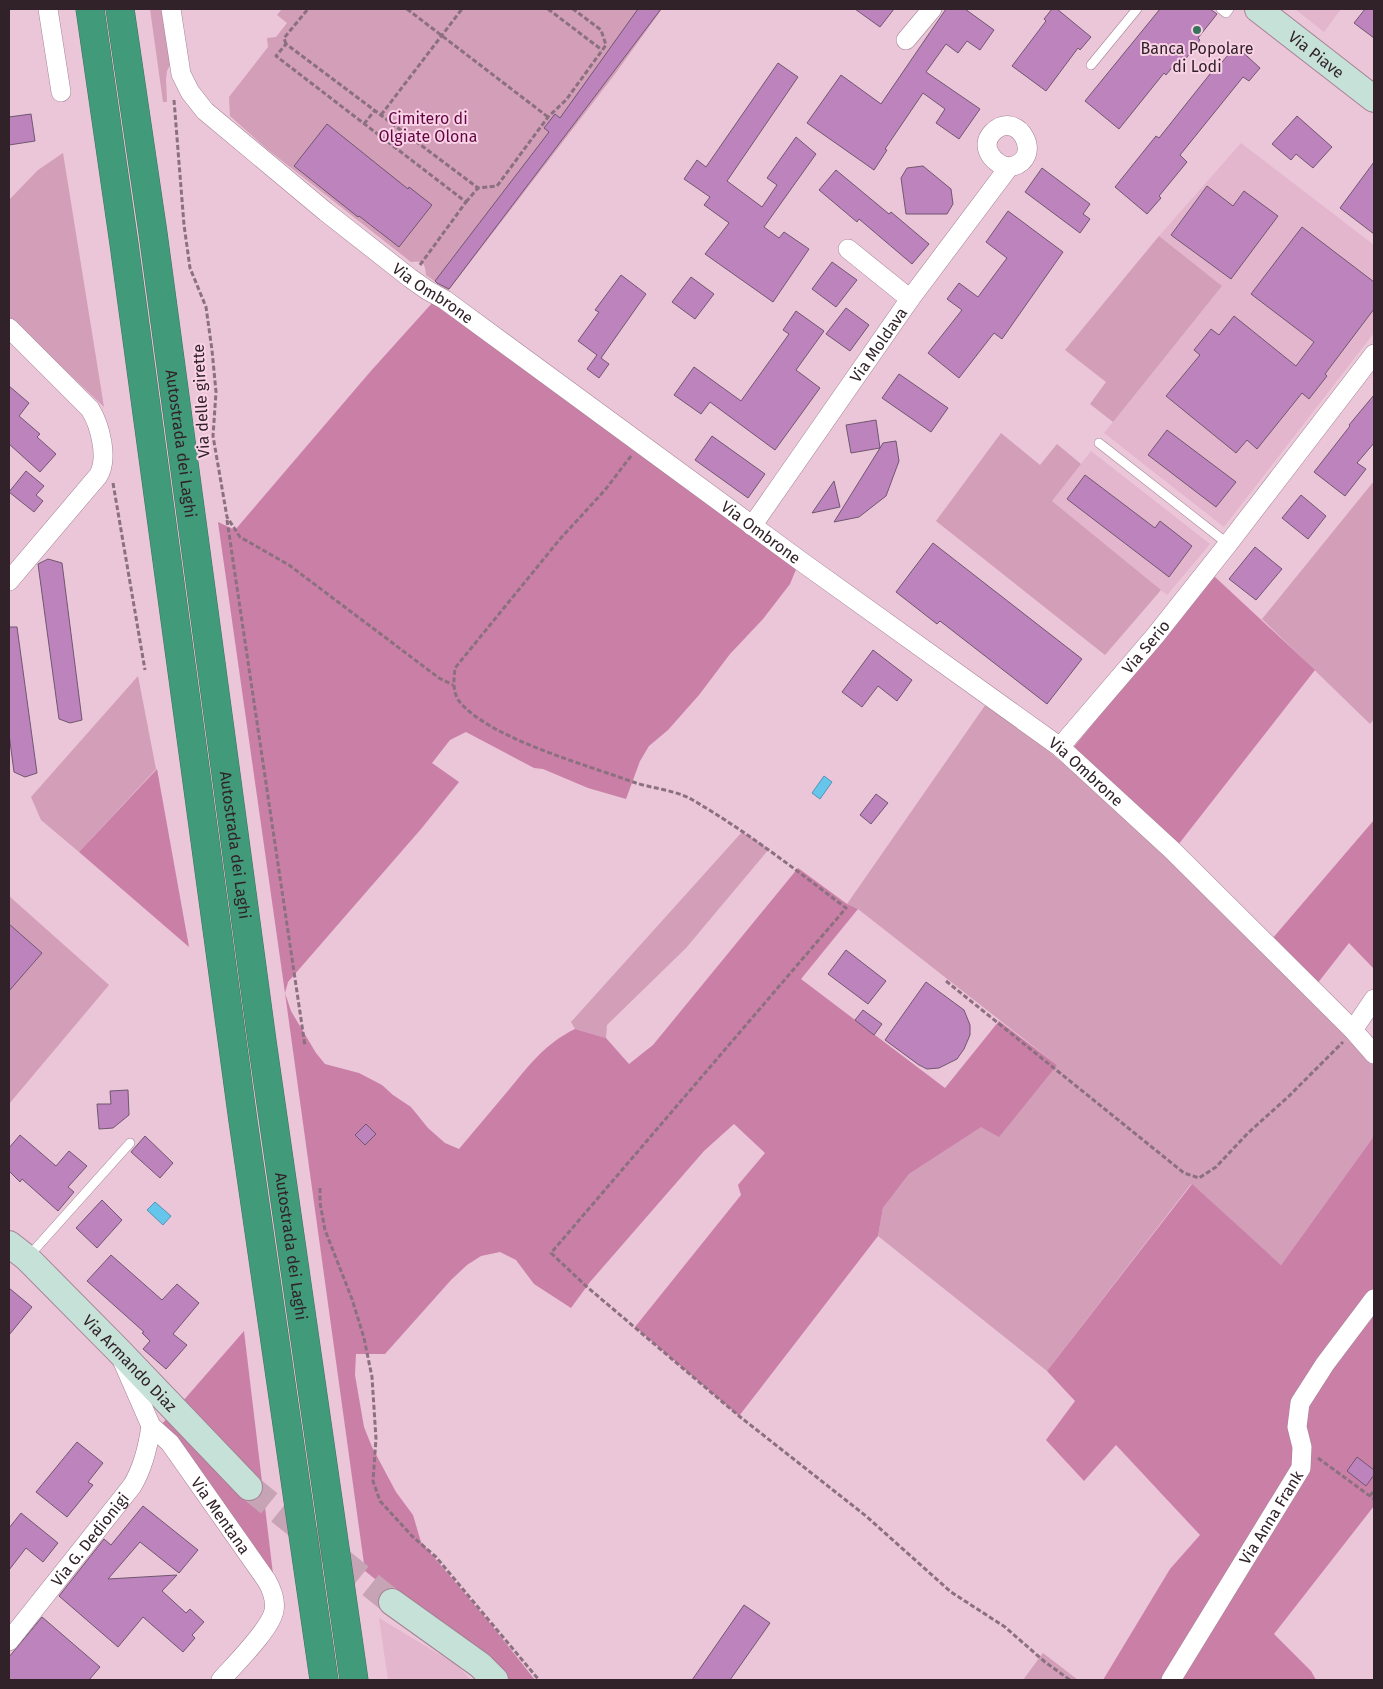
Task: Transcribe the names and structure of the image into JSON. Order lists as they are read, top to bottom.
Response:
{
  "streets": {
    "highway": ["Autostrada dei Laghi"],
    "street": [
      "Via Piave",
      "Via Ombrone",
      "Via Moldava",
      "Via Serio",
      "Via Armando Diaz",
      "Via Mentana",
      "Via Anna Frank",
      "Via G. Dedionigi"
    ],
    "path": ["Via delle girette"]
  },
  "crossings": [
    ["Via Ombrone", "Via Moldava"],
    ["Via Ombrone", "Via Serio"],
    ["Via Armando Diaz", "Via Mentana"],
    ["Via Mentana", "Via G. Dedionigi"]
  ],
  "parks": ["Cimitero di Olgiate Olona"],
  "places": ["Banca Popolare di Lodi"]
}
